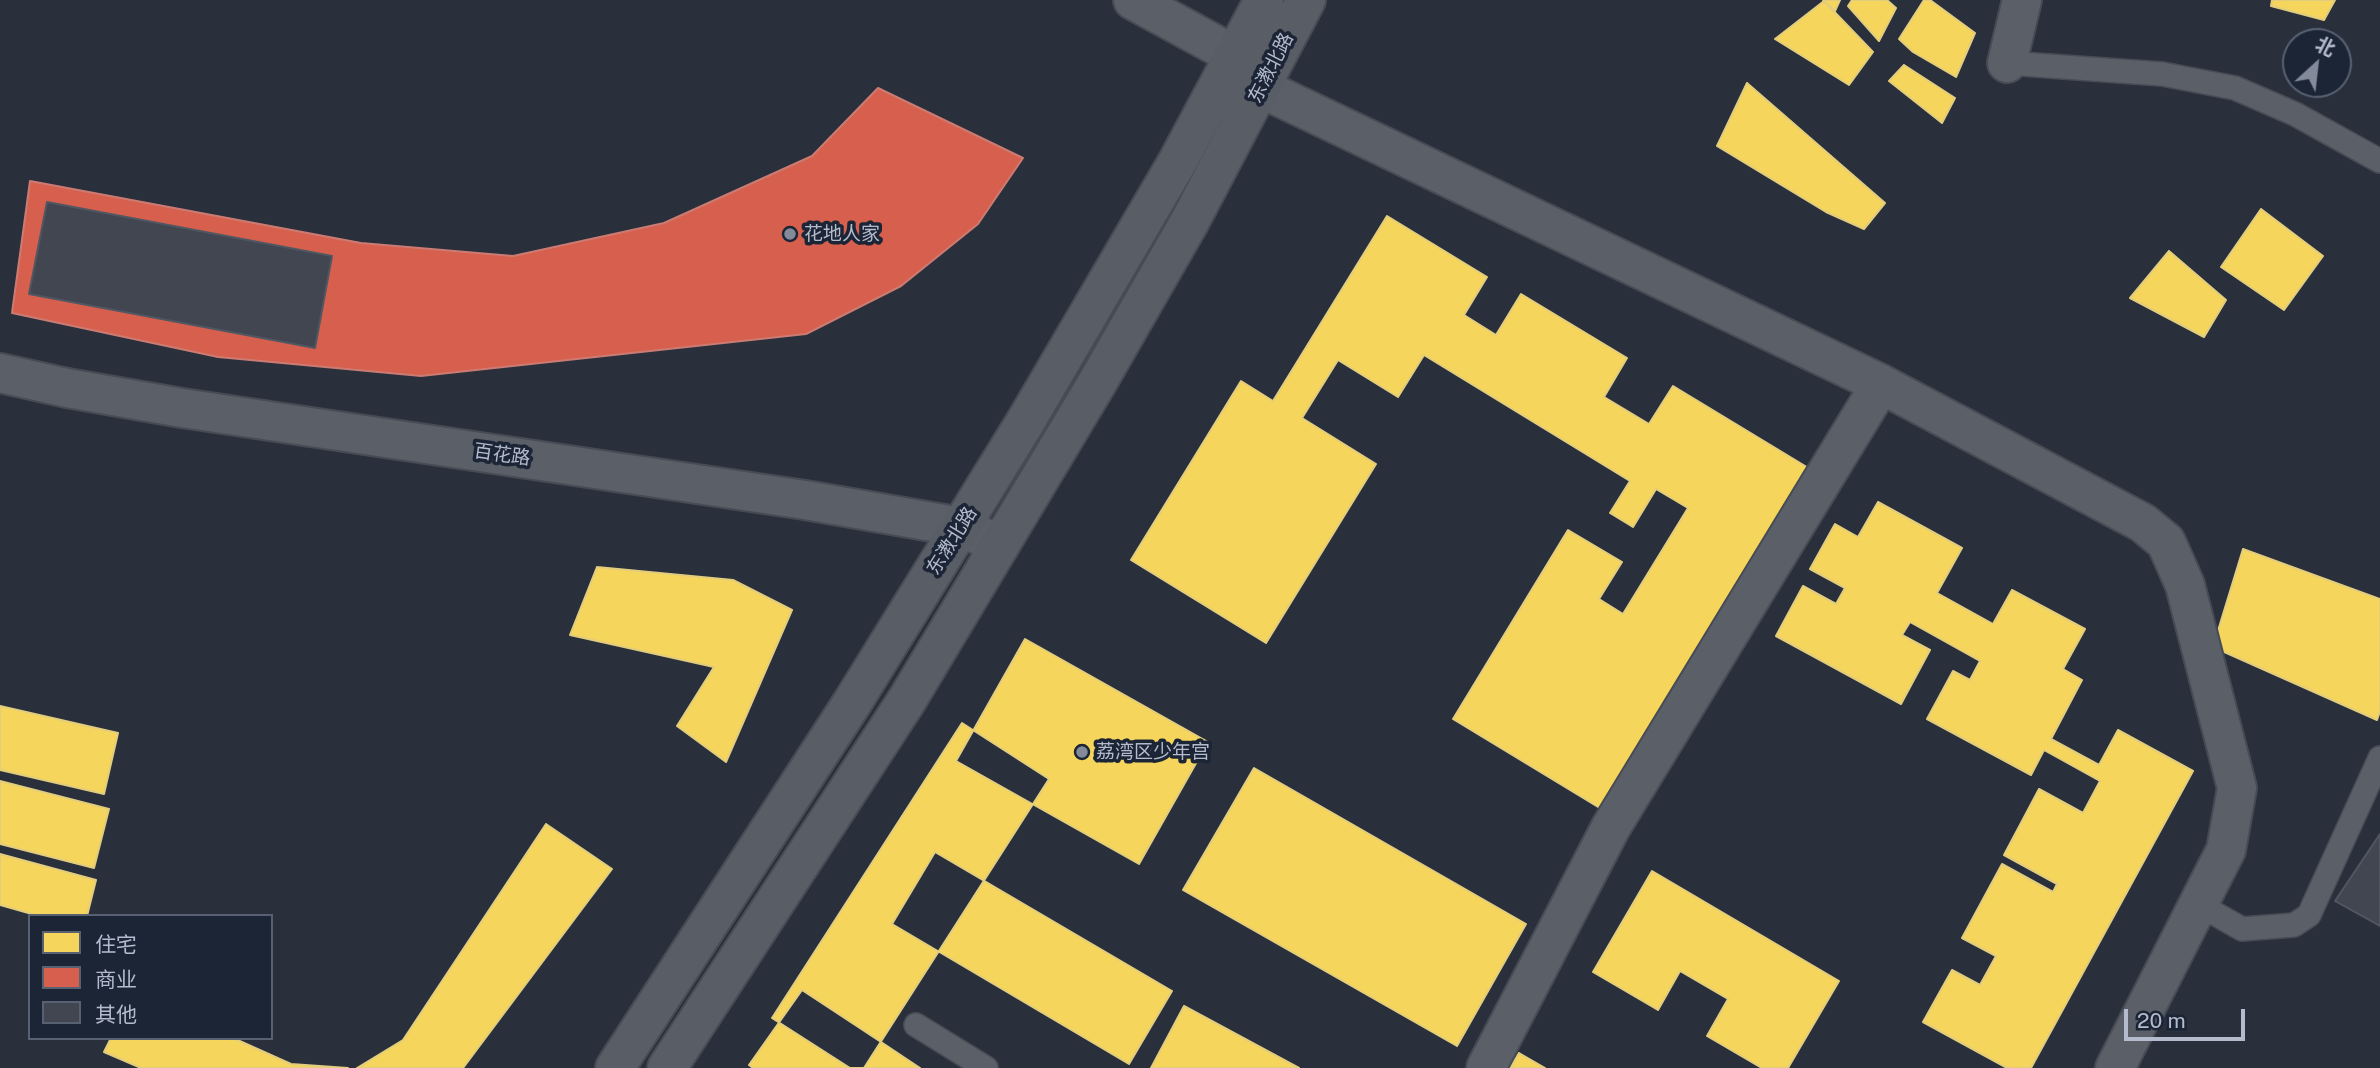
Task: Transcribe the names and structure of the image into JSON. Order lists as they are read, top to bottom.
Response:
{
  "streets": {
    "main road": ["东漖北路"],
    "street": ["百花路"]
  },
  "crossings": [
    ["东漖北路", "百花路"]
  ],
  "places": ["花地人家", "荔湾区少年宫"],
  "legend": ["住宅", "商业", "其他"],
  "scale_bar": "20 m",
  "north": "top right"
}
